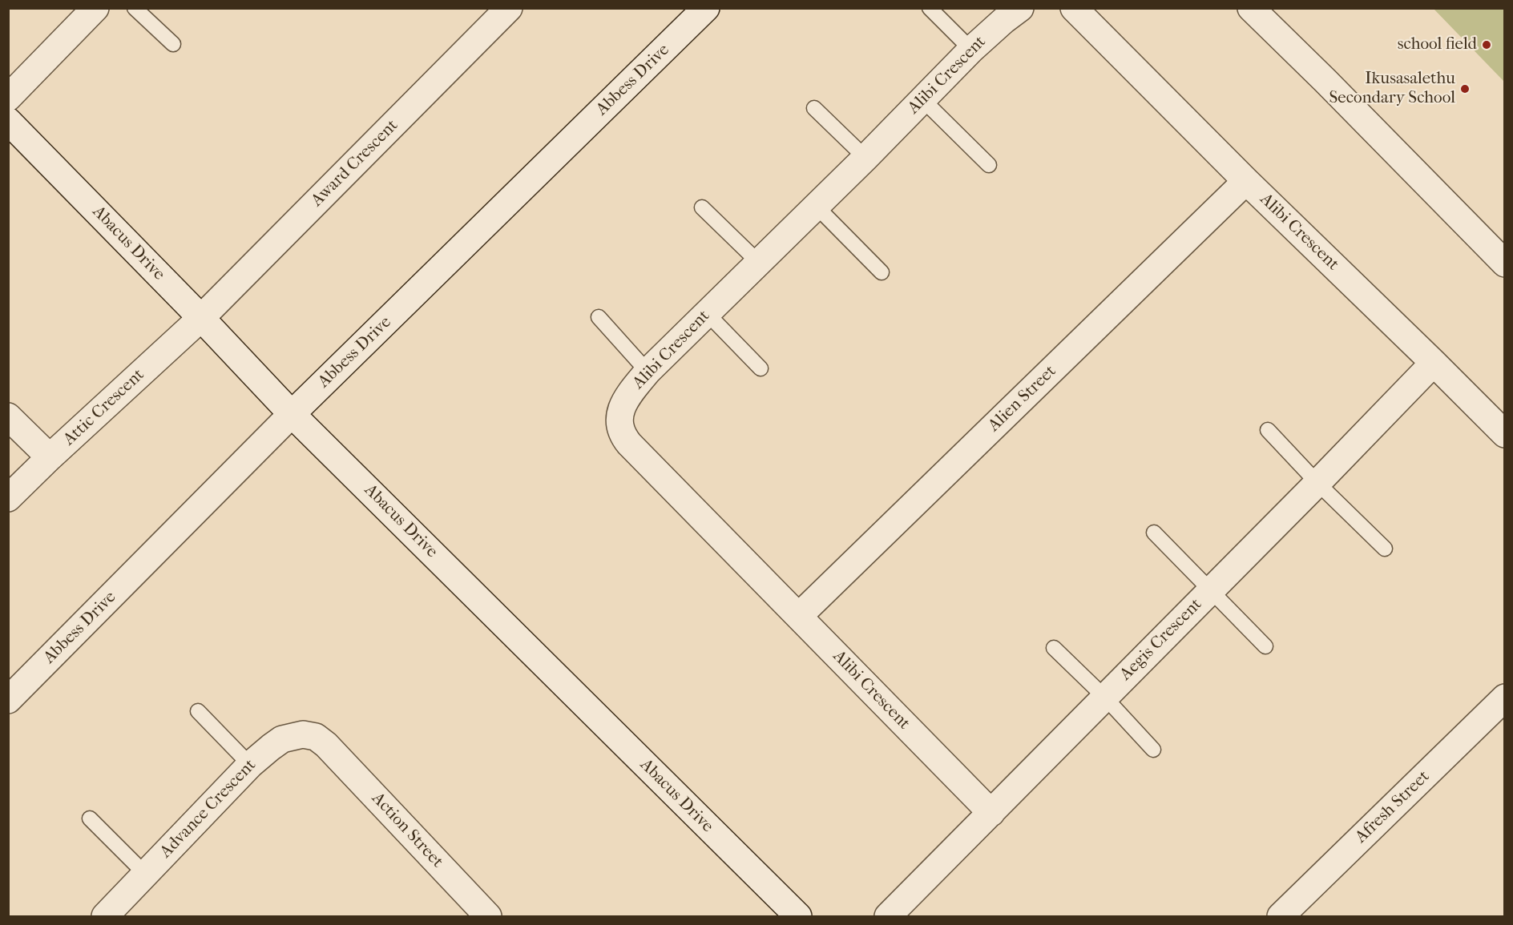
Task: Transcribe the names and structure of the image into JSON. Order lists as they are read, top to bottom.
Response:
{
  "streets": {
    "street": [
      "Alibi Crescent",
      "Abbess Drive",
      "Award Crescent",
      "Abacus Drive",
      "Alien Street",
      "Attic Crescent",
      "Aegis Crescent",
      "Afresh Street",
      "Advance Crescent",
      "Action Street"
    ]
  },
  "crossings": [
    ["Alibi Crescent", "Alien Street"],
    ["Alibi Crescent", "Aegis Crescent"],
    ["Abbess Drive", "Abacus Drive"],
    ["Award Crescent", "Abacus Drive"],
    ["Award Crescent", "Attic Crescent"],
    ["Abacus Drive", "Attic Crescent"],
    ["Advance Crescent", "Action Street"]
  ],
  "places": ["school field", "Ikusasalethu Secondary School"]
}
